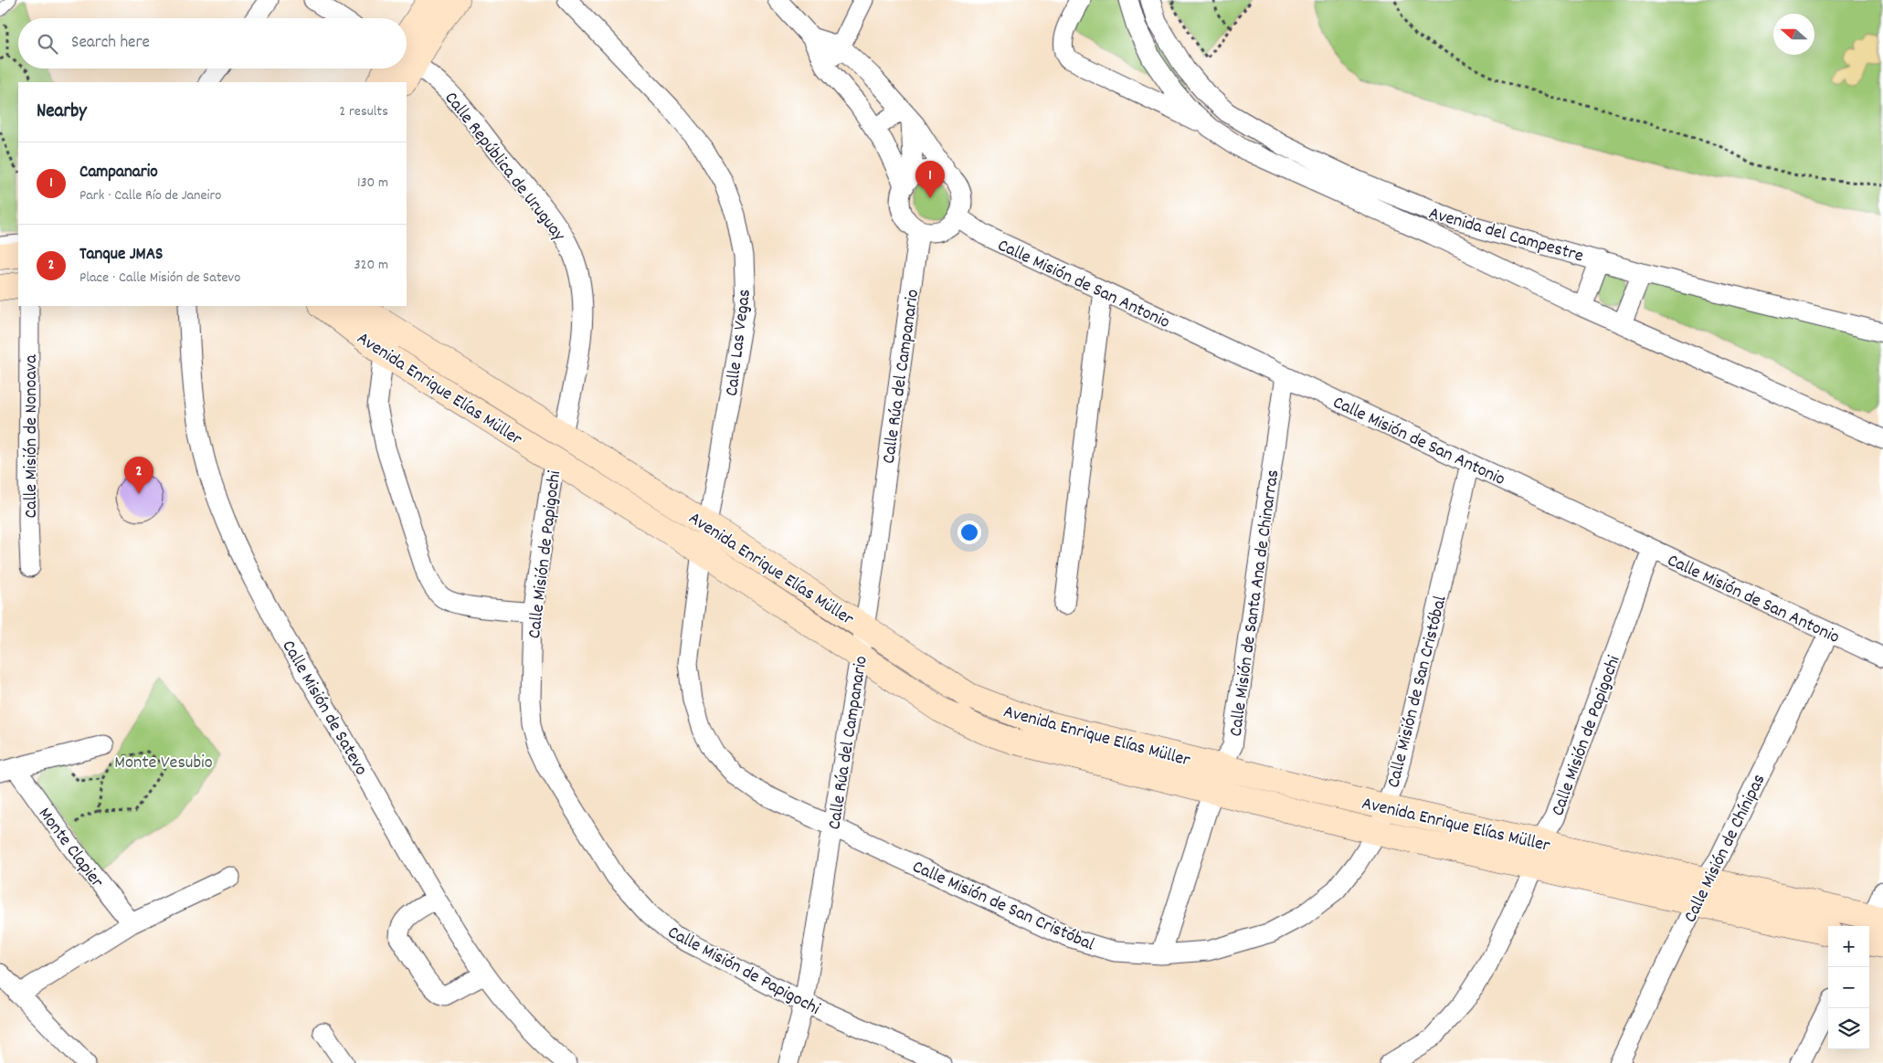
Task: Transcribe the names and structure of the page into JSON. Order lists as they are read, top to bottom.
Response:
{
  "streets": {
    "main road": ["Avenida Enrique Elías Müller"],
    "street": [
      "Calle República de Uruguay",
      "Avenida del Campestre",
      "Calle Misión de San Antonio",
      "Calle Las Vegas",
      "Calle Rúa del Campanario",
      "Calle Misión de Nonoava",
      "Calle Misión de Papigochi",
      "Calle Misión de Santa Ana de Chinarras",
      "Calle Misión de San Cristóbal",
      "Calle Misión de Satevo",
      "Monte Clapier",
      "Calle Misión de Chínipas"
    ]
  },
  "crossings": [
    ["Calle República de Uruguay", "Avenida Enrique Elías Müller"],
    ["Calle Misión de San Antonio", "Calle Rúa del Campanario"],
    ["Calle Misión de San Antonio", "Calle Misión de Papigochi"],
    ["Calle Misión de San Antonio", "Calle Misión de Santa Ana de Chinarras"],
    ["Calle Misión de San Antonio", "Calle Misión de San Cristóbal"],
    ["Calle Misión de San Antonio", "Calle Misión de Chínipas"],
    ["Calle Las Vegas", "Avenida Enrique Elías Müller"],
    ["Calle Las Vegas", "Calle Misión de San Cristóbal"],
    ["Calle Rúa del Campanario", "Avenida Enrique Elías Müller"],
    ["Calle Rúa del Campanario", "Calle Misión de Papigochi"],
    ["Calle Rúa del Campanario", "Calle Misión de San Cristóbal"],
    ["Avenida Enrique Elías Müller", "Calle Misión de Papigochi"],
    ["Avenida Enrique Elías Müller", "Calle Misión de Santa Ana de Chinarras"],
    ["Avenida Enrique Elías Müller", "Calle Misión de San Cristóbal"],
    ["Avenida Enrique Elías Müller", "Calle Misión de Chínipas"],
    ["Calle Misión de Santa Ana de Chinarras", "Calle Misión de San Cristóbal"]
  ],
  "parks": ["Monte Vesubio"],
  "north": "left",
  "page": {
    "search": "Search here",
    "heading": ["Nearby", "2 results"],
    "list": [
      {
        "mark": "1",
        "name": "Campanario",
        "note": "Park · Calle Río de Janeiro",
        "value": "130 m"
      },
      {
        "mark": "2",
        "name": "Tanque JMAS",
        "note": "Place · Calle Misión de Satevo",
        "value": "320 m"
      }
    ],
    "pins": ["1", "2"],
    "map_buttons": ["+", "−"]
  }
}
